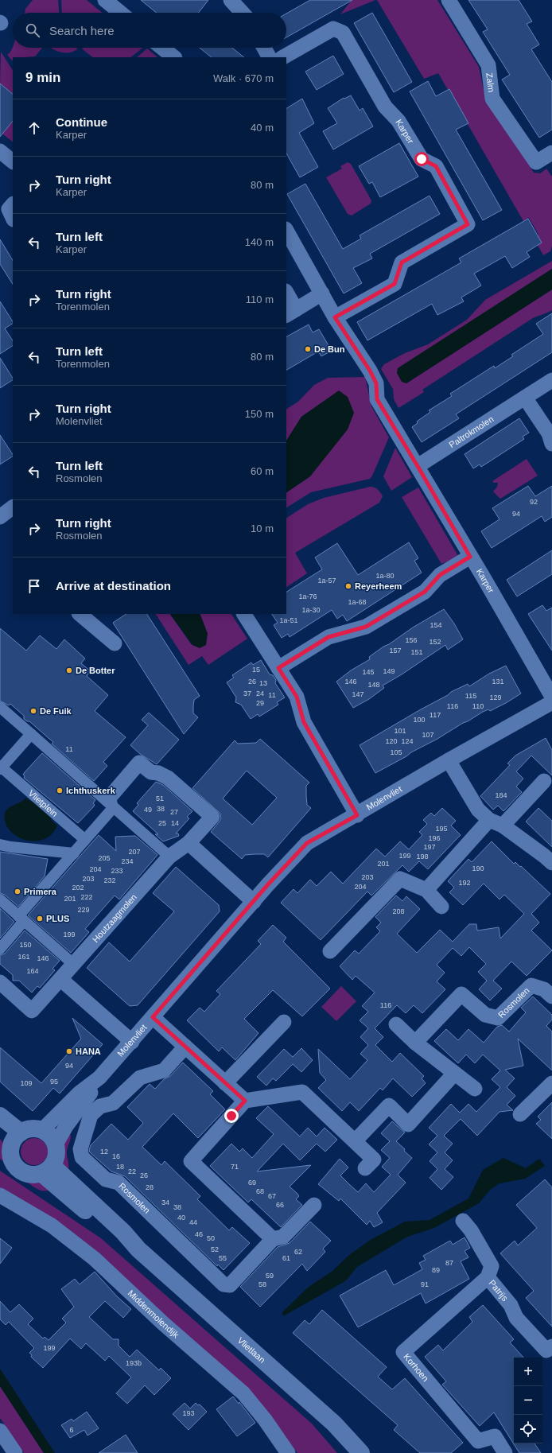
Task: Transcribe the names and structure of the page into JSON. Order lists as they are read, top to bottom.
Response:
{
  "streets": {
    "street": [
      "Zalm",
      "Karper",
      "Paltrokmolen",
      "Molenvliet",
      "Vlietplein",
      "Houtzaagmolen",
      "Rosmolen",
      "Patrijs",
      "Middenmolendijk",
      "Vlietlaan",
      "Korhoen"
    ]
  },
  "crossings": [
    ["Karper", "Paltrokmolen"],
    ["Molenvliet", "Vlietlaan"],
    ["Patrijs", "Korhoen"]
  ],
  "places": [
    "De Bun",
    "Reyerheem",
    "De Botter",
    "De Fuik",
    "Ichthuskerk",
    "Primera",
    "PLUS",
    "HANA"
  ],
  "house_numbers": [
    "92",
    "94",
    "1a-80",
    "1a-57",
    "1a-76",
    "1a-68",
    "1a-30",
    "1a-51",
    "154",
    "156",
    "152",
    "157",
    "151",
    "15",
    "149",
    "145",
    "26",
    "146",
    "131",
    "13",
    "148",
    "37",
    "24",
    "147",
    "11",
    "115",
    "129",
    "29",
    "116",
    "110",
    "117",
    "100",
    "101",
    "107",
    "120",
    "124",
    "11",
    "105",
    "184",
    "51",
    "38",
    "49",
    "27",
    "25",
    "14",
    "195",
    "196",
    "197",
    "207",
    "199",
    "198",
    "205",
    "234",
    "201",
    "190",
    "204",
    "233",
    "203",
    "203",
    "232",
    "192",
    "204",
    "202",
    "222",
    "201",
    "229",
    "208",
    "199",
    "150",
    "161",
    "146",
    "164",
    "116",
    "94",
    "95",
    "109",
    "12",
    "16",
    "18",
    "71",
    "22",
    "26",
    "69",
    "28",
    "68",
    "67",
    "34",
    "66",
    "38",
    "40",
    "44",
    "46",
    "50",
    "52",
    "62",
    "55",
    "61",
    "87",
    "89",
    "59",
    "58",
    "91",
    "199",
    "193b",
    "193",
    "6"
  ],
  "page": {
    "search": "Search here",
    "heading": ["9 min", "Walk · 670 m"],
    "list": [
      ["Continue", "Karper", "40 m"],
      ["Turn right", "Karper", "80 m"],
      ["Turn left", "Karper", "140 m"],
      ["Turn right", "Torenmolen", "110 m"],
      ["Turn left", "Torenmolen", "80 m"],
      ["Turn right", "Molenvliet", "150 m"],
      ["Turn left", "Rosmolen", "60 m"],
      ["Turn right", "Rosmolen", "10 m"],
      "Arrive at destination"
    ],
    "map_buttons": ["+", "−"]
  }
}
